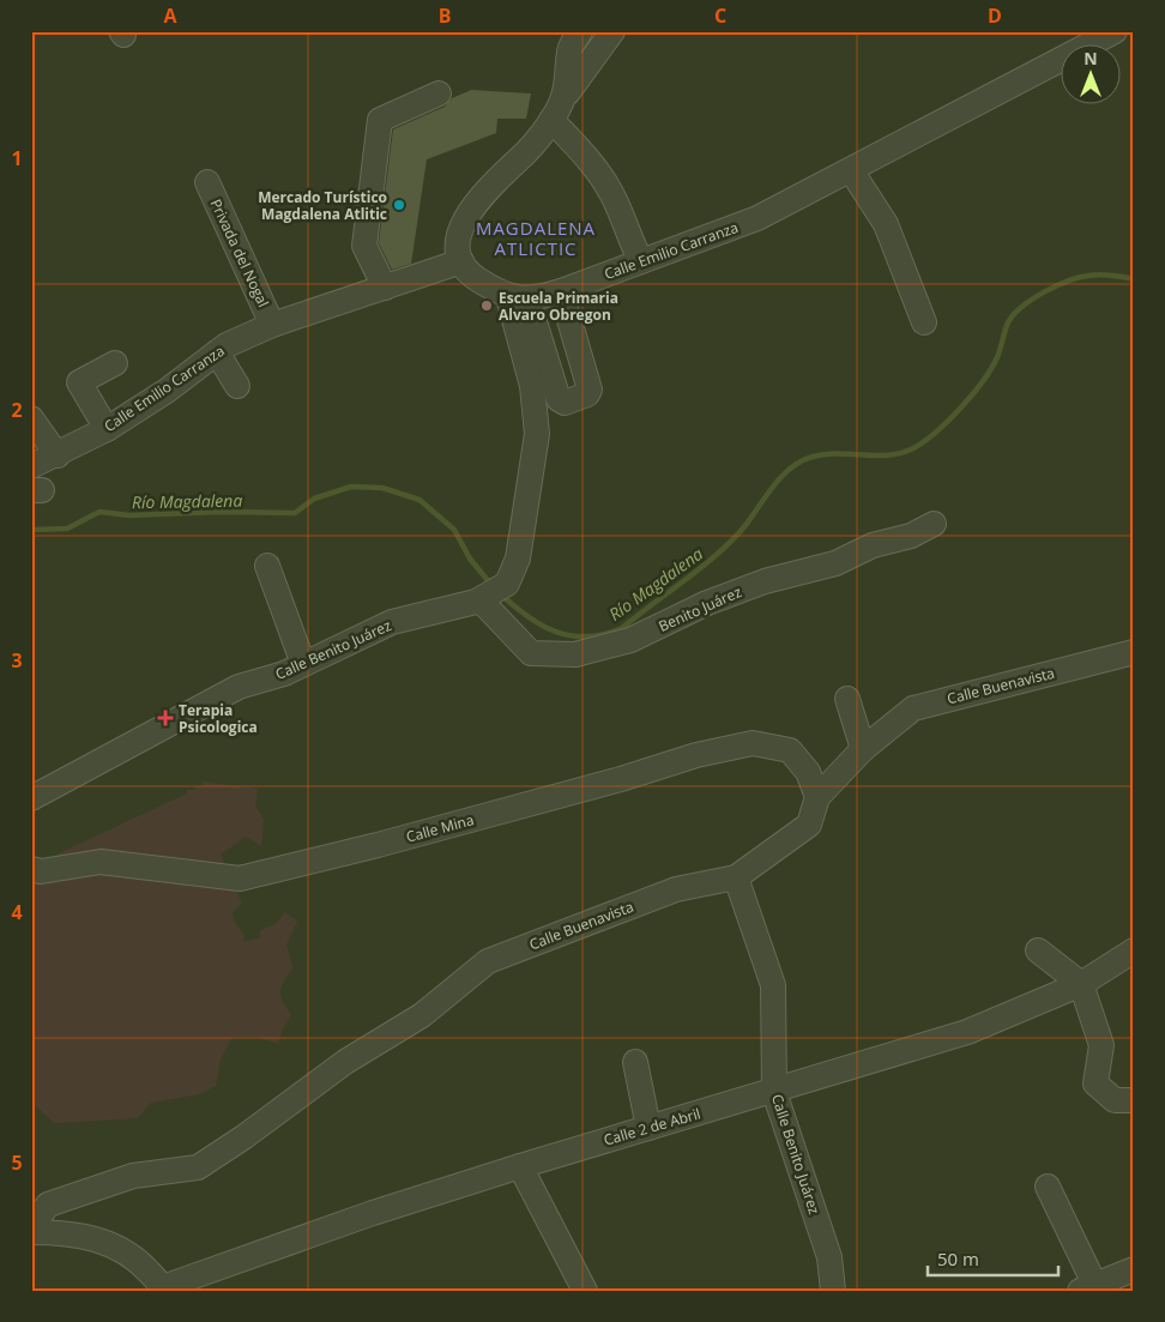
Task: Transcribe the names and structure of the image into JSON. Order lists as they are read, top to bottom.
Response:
{
  "streets": {
    "street": [
      "Calle Emilio Carranza",
      "Privada del Nogal",
      "Benito Juárez",
      "Calle Benito Juárez",
      "Calle Buenavista",
      "Calle Mina",
      "Calle 2 de Abril"
    ]
  },
  "crossings": [
    ["Calle Emilio Carranza", "Privada del Nogal"],
    ["Calle Emilio Carranza", "Calle Benito Juárez"],
    ["Benito Juárez", "Calle Benito Juárez"],
    ["Calle Benito Juárez", "Calle Buenavista"],
    ["Calle Benito Juárez", "Calle 2 de Abril"],
    ["Calle Buenavista", "Calle Mina"]
  ],
  "districts": ["MAGDALENA ATLICTIC"],
  "water": ["Río Magdalena"],
  "places": {
    "other": ["Mercado Turístico Magdalena Atlitic", "Escuela Primaria Alvaro Obregon"],
    "health": ["Terapia Psicologica"]
  },
  "scale_bar": "50 m",
  "north": "top",
  "grid": {
    "columns": [
      "A",
      "B",
      "C",
      "D"
    ],
    "rows": [
      "1",
      "2",
      "3",
      "4",
      "5"
    ]
  }
}
